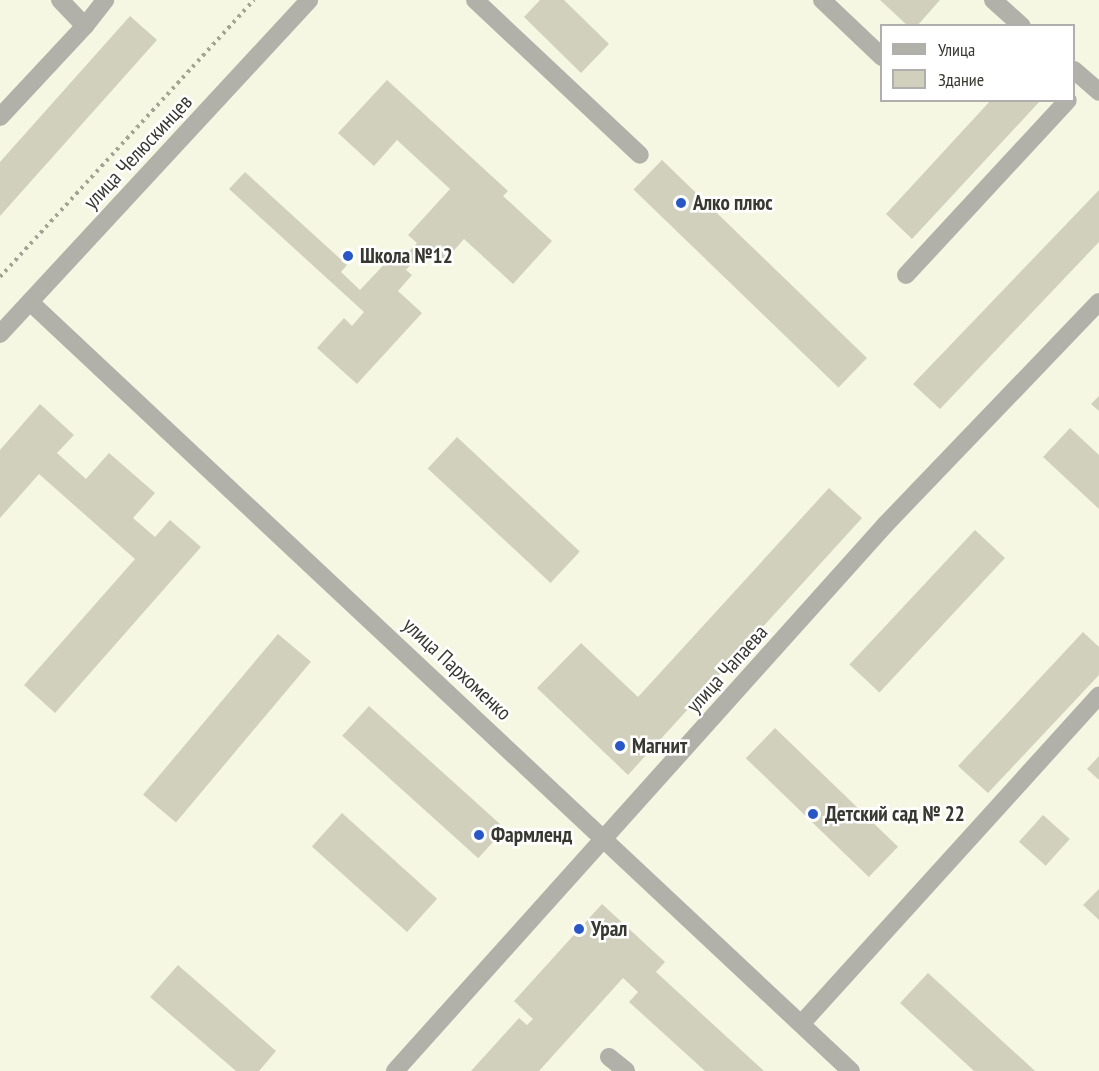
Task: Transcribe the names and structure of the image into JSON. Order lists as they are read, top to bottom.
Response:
{
  "streets": {
    "street": ["улица Челюскинцев", "улица Пархоменко", "улица Чапаева"]
  },
  "crossings": [
    ["улица Челюскинцев", "улица Пархоменко"],
    ["улица Пархоменко", "улица Чапаева"]
  ],
  "places": [
    "Алко плюс",
    "Школа №12",
    "Магнит",
    "Детский сад № 22",
    "Фармленд",
    "Урал"
  ],
  "legend": ["Улица", "Здание"]
}
